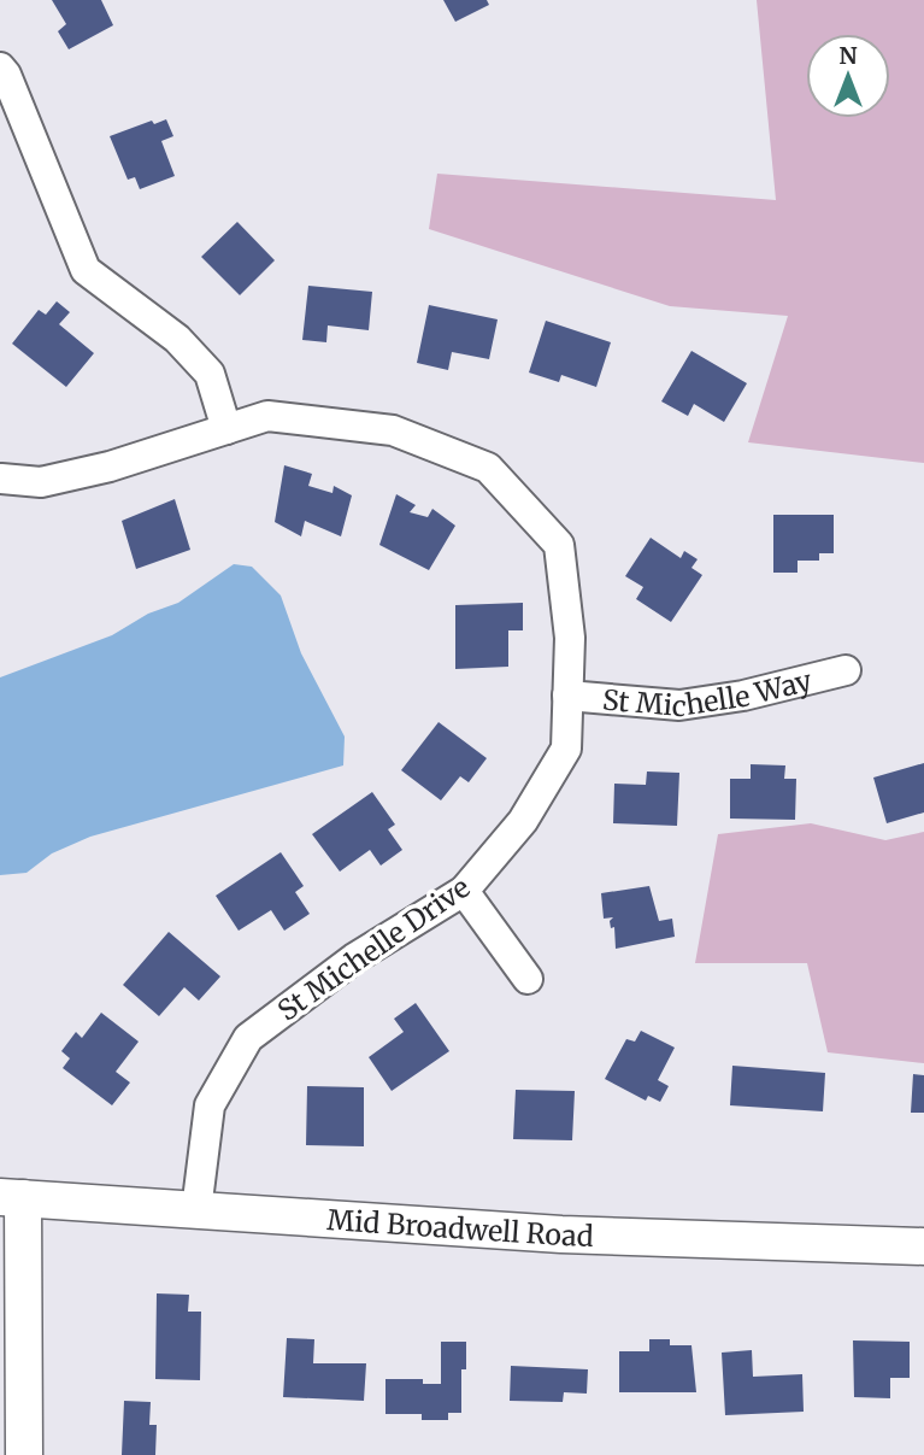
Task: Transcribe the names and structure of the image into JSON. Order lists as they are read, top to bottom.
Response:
{
  "streets": {
    "street": ["St Michelle Way", "St Michelle Drive", "Mid Broadwell Road"]
  },
  "crossings": [
    ["St Michelle Way", "St Michelle Drive"],
    ["St Michelle Drive", "Mid Broadwell Road"]
  ],
  "north": "top"
}
